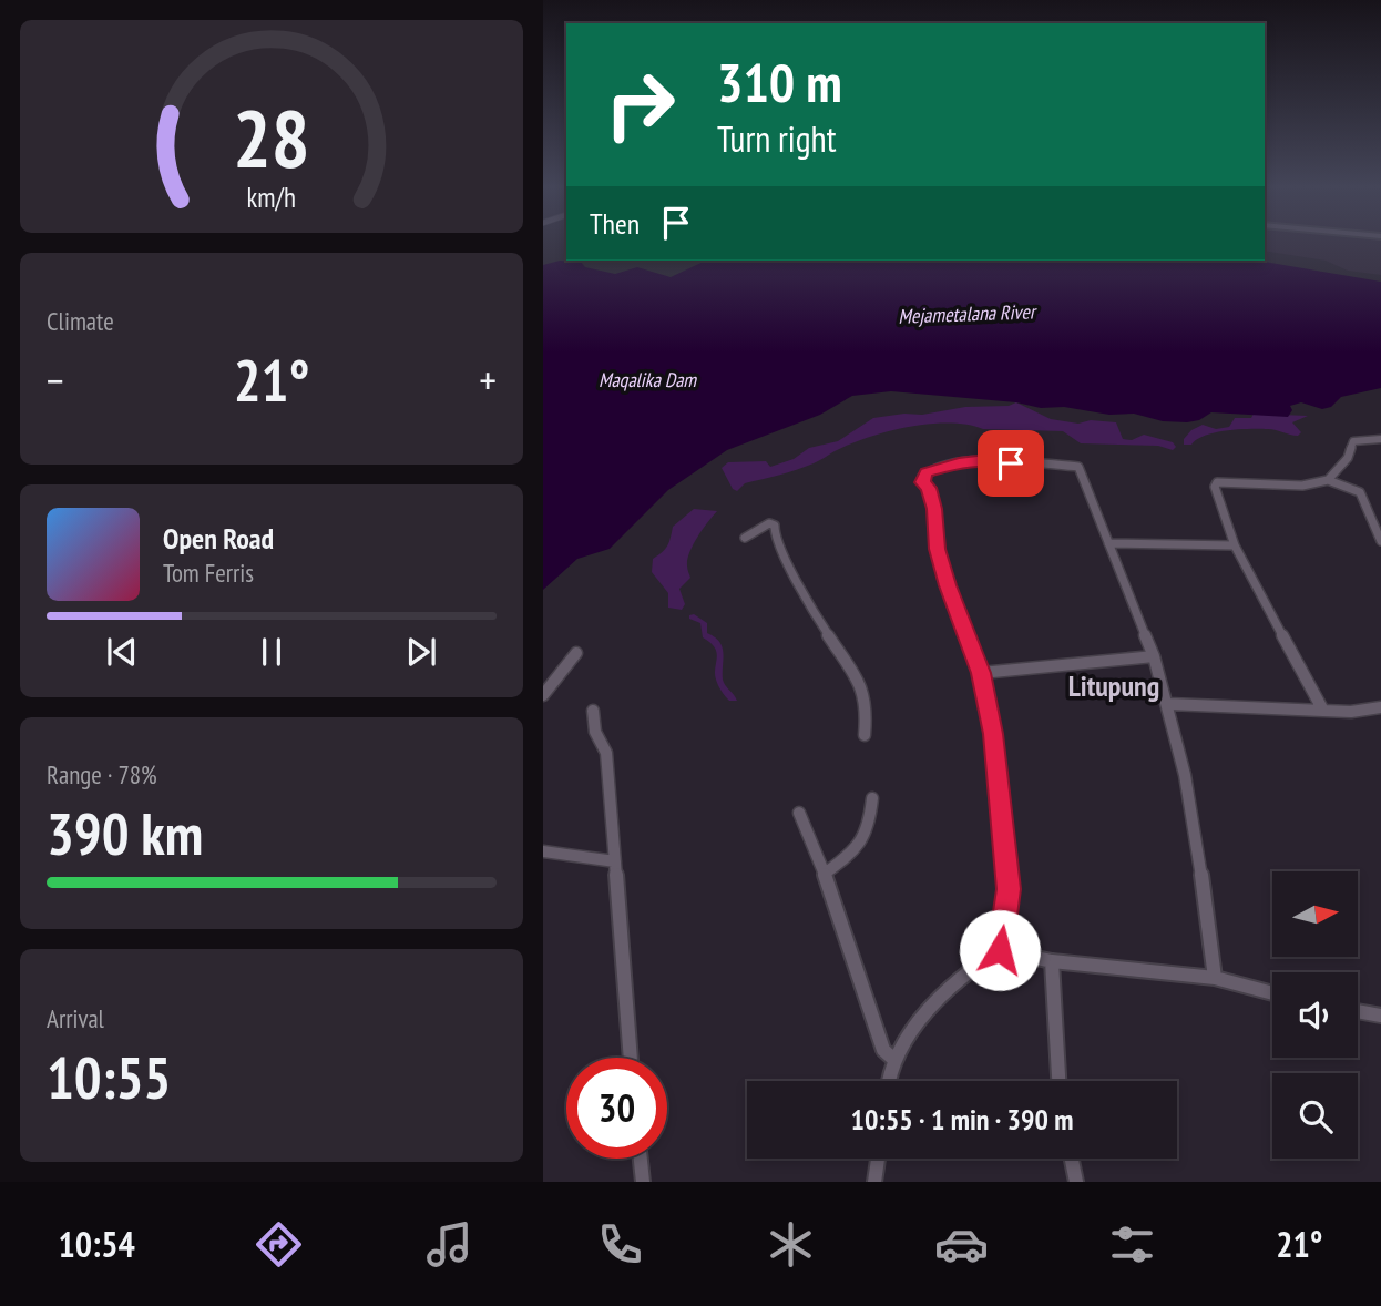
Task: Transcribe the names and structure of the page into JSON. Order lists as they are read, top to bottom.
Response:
{
  "districts": ["Litupung"],
  "water": ["Mejametalana River", "Maqalika Dam"],
  "north": "right",
  "page": {
    "turn": ["310 m", "Turn right"],
    "then": "Then",
    "tile": [
      "Climate",
      ["Range · 78%", "390 km"],
      ["Arrival", "10:55"]
    ],
    "heat": ["−", "21°", "+"],
    "song": ["Open Road", "Tom Ferris"],
    "limit": "30",
    "trip": "10:55 · 1 min · 390 m",
    "tabs": ["10:54", "21°"],
    "gauge": ["28", "km/h"]
  }
}
